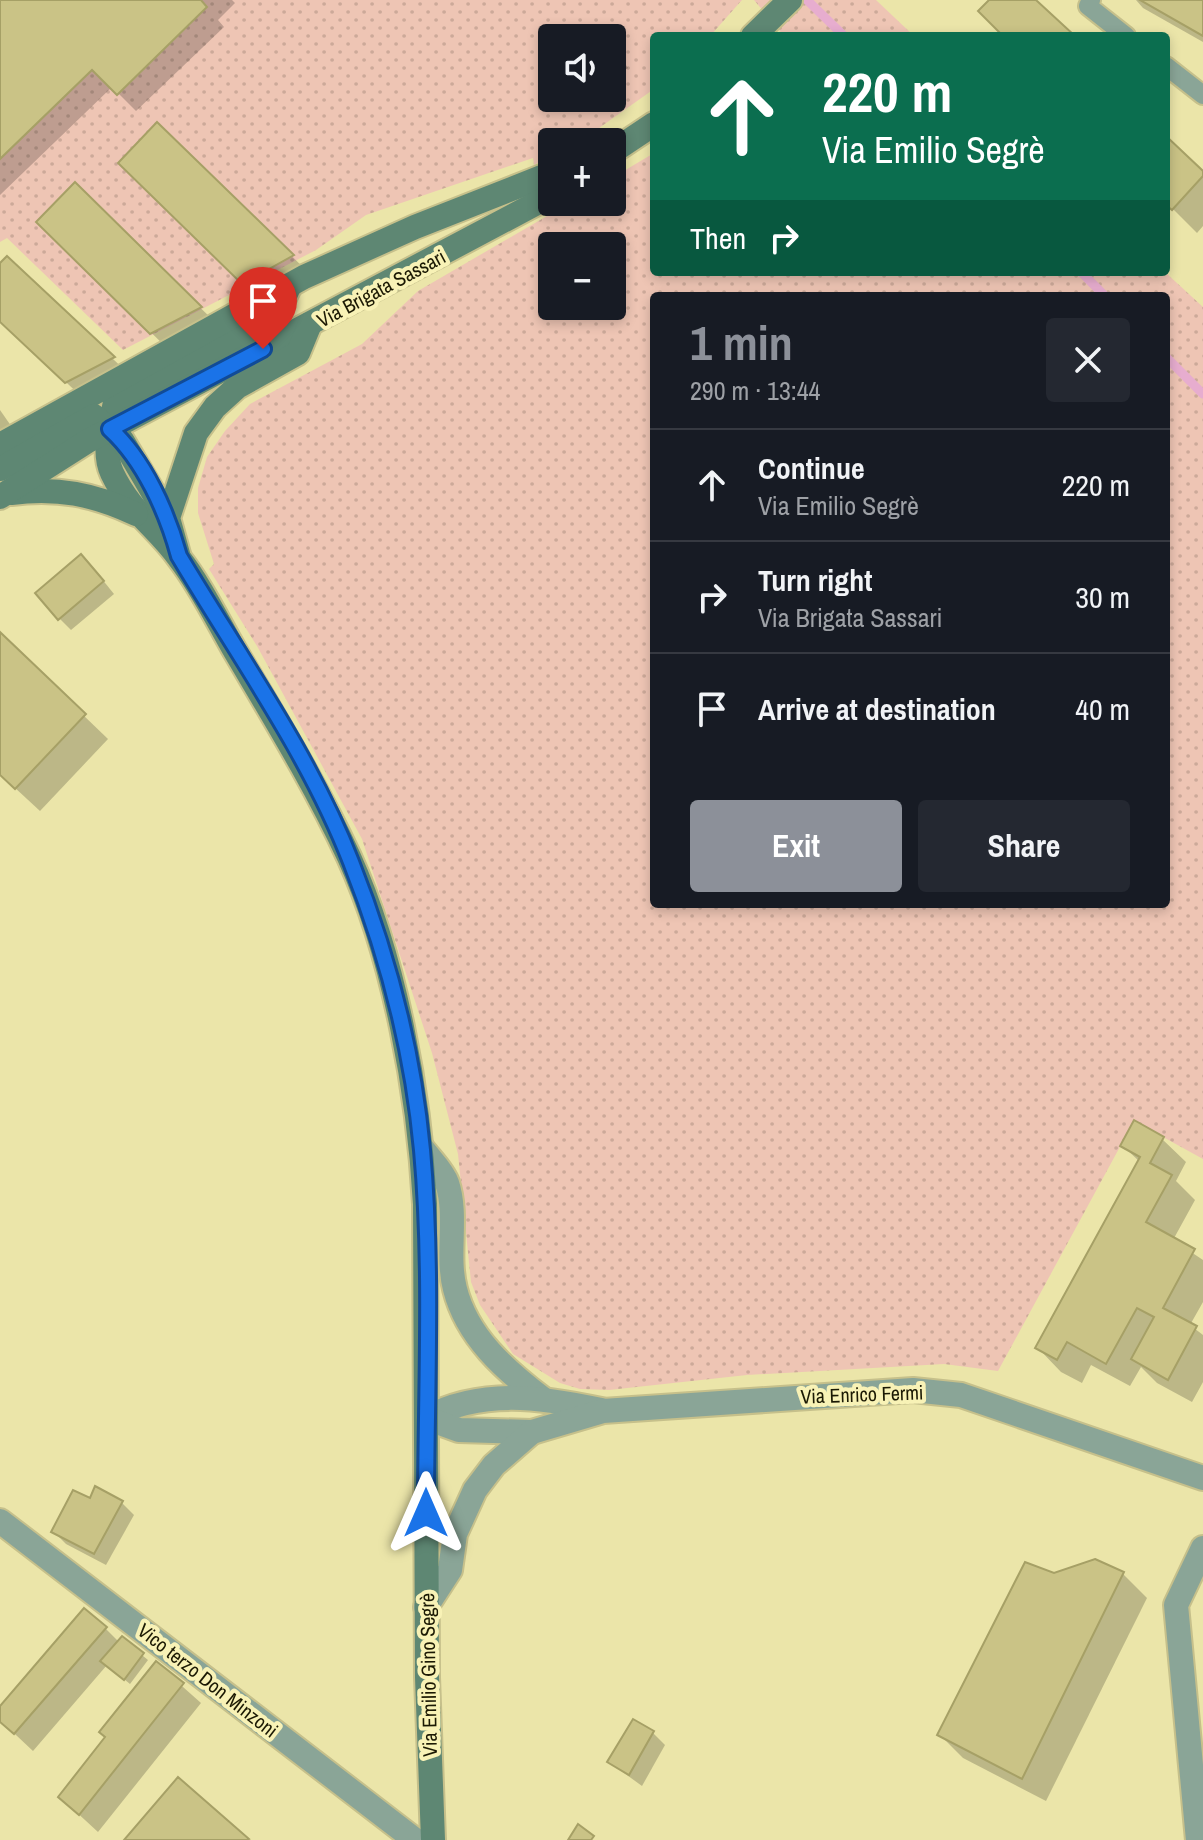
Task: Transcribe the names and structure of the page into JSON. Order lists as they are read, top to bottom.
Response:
{
  "streets": {
    "street": [
      "Via Brigata Sassari",
      "Via Enrico Fermi",
      "Via Emilio Gino Segrè",
      "Vico terzo Don Minzoni"
    ]
  },
  "page": {
    "map_buttons": ["+", "−"],
    "turn": ["220 m", "Via Emilio Segrè"],
    "then": "Then",
    "heading": ["1 min", "290 m · 13:44"],
    "list": [
      {
        "name": "Continue",
        "note": "Via Emilio Segrè",
        "value": "220 m"
      },
      {
        "name": "Turn right",
        "note": "Via Brigata Sassari",
        "value": "30 m"
      },
      {
        "name": "Arrive at destination",
        "value": "40 m"
      }
    ],
    "buttons": ["Exit", "Share"]
  }
}
